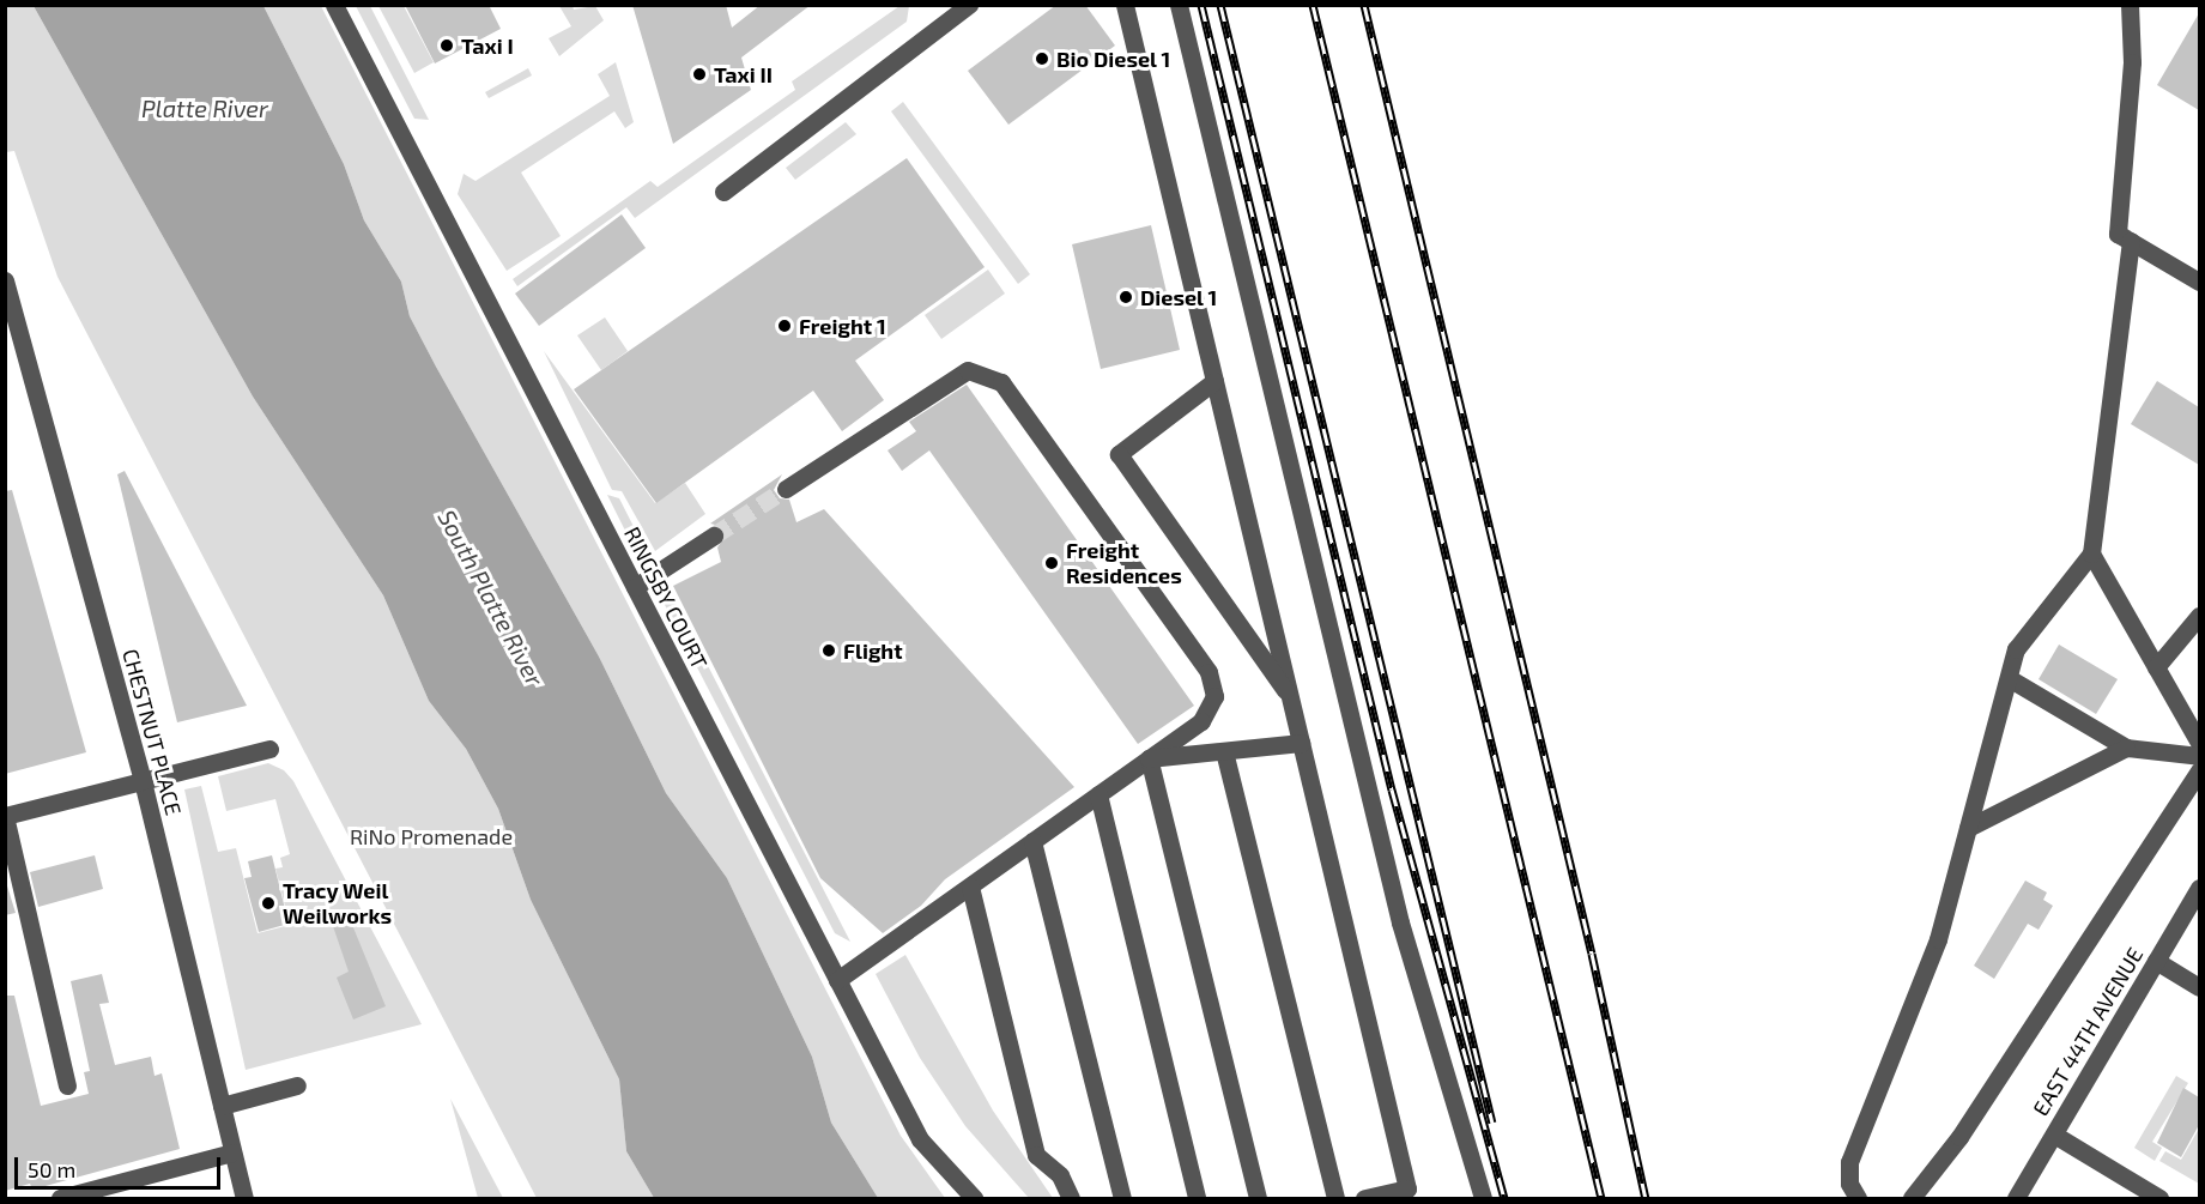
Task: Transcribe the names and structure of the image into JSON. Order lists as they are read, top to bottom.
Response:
{
  "streets": {
    "street": ["RINGSBY COURT", "CHESTNUT PLACE", "EAST 44TH AVENUE"]
  },
  "water": ["Platte River", "South Platte River"],
  "parks": ["RiNo Promenade"],
  "places": [
    "Taxi I",
    "Bio Diesel 1",
    "Taxi II",
    "Diesel 1",
    "Freight 1",
    "Freight Residences",
    "Flight",
    "Tracy Weil Weilworks"
  ],
  "scale_bar": "50 m"
}
